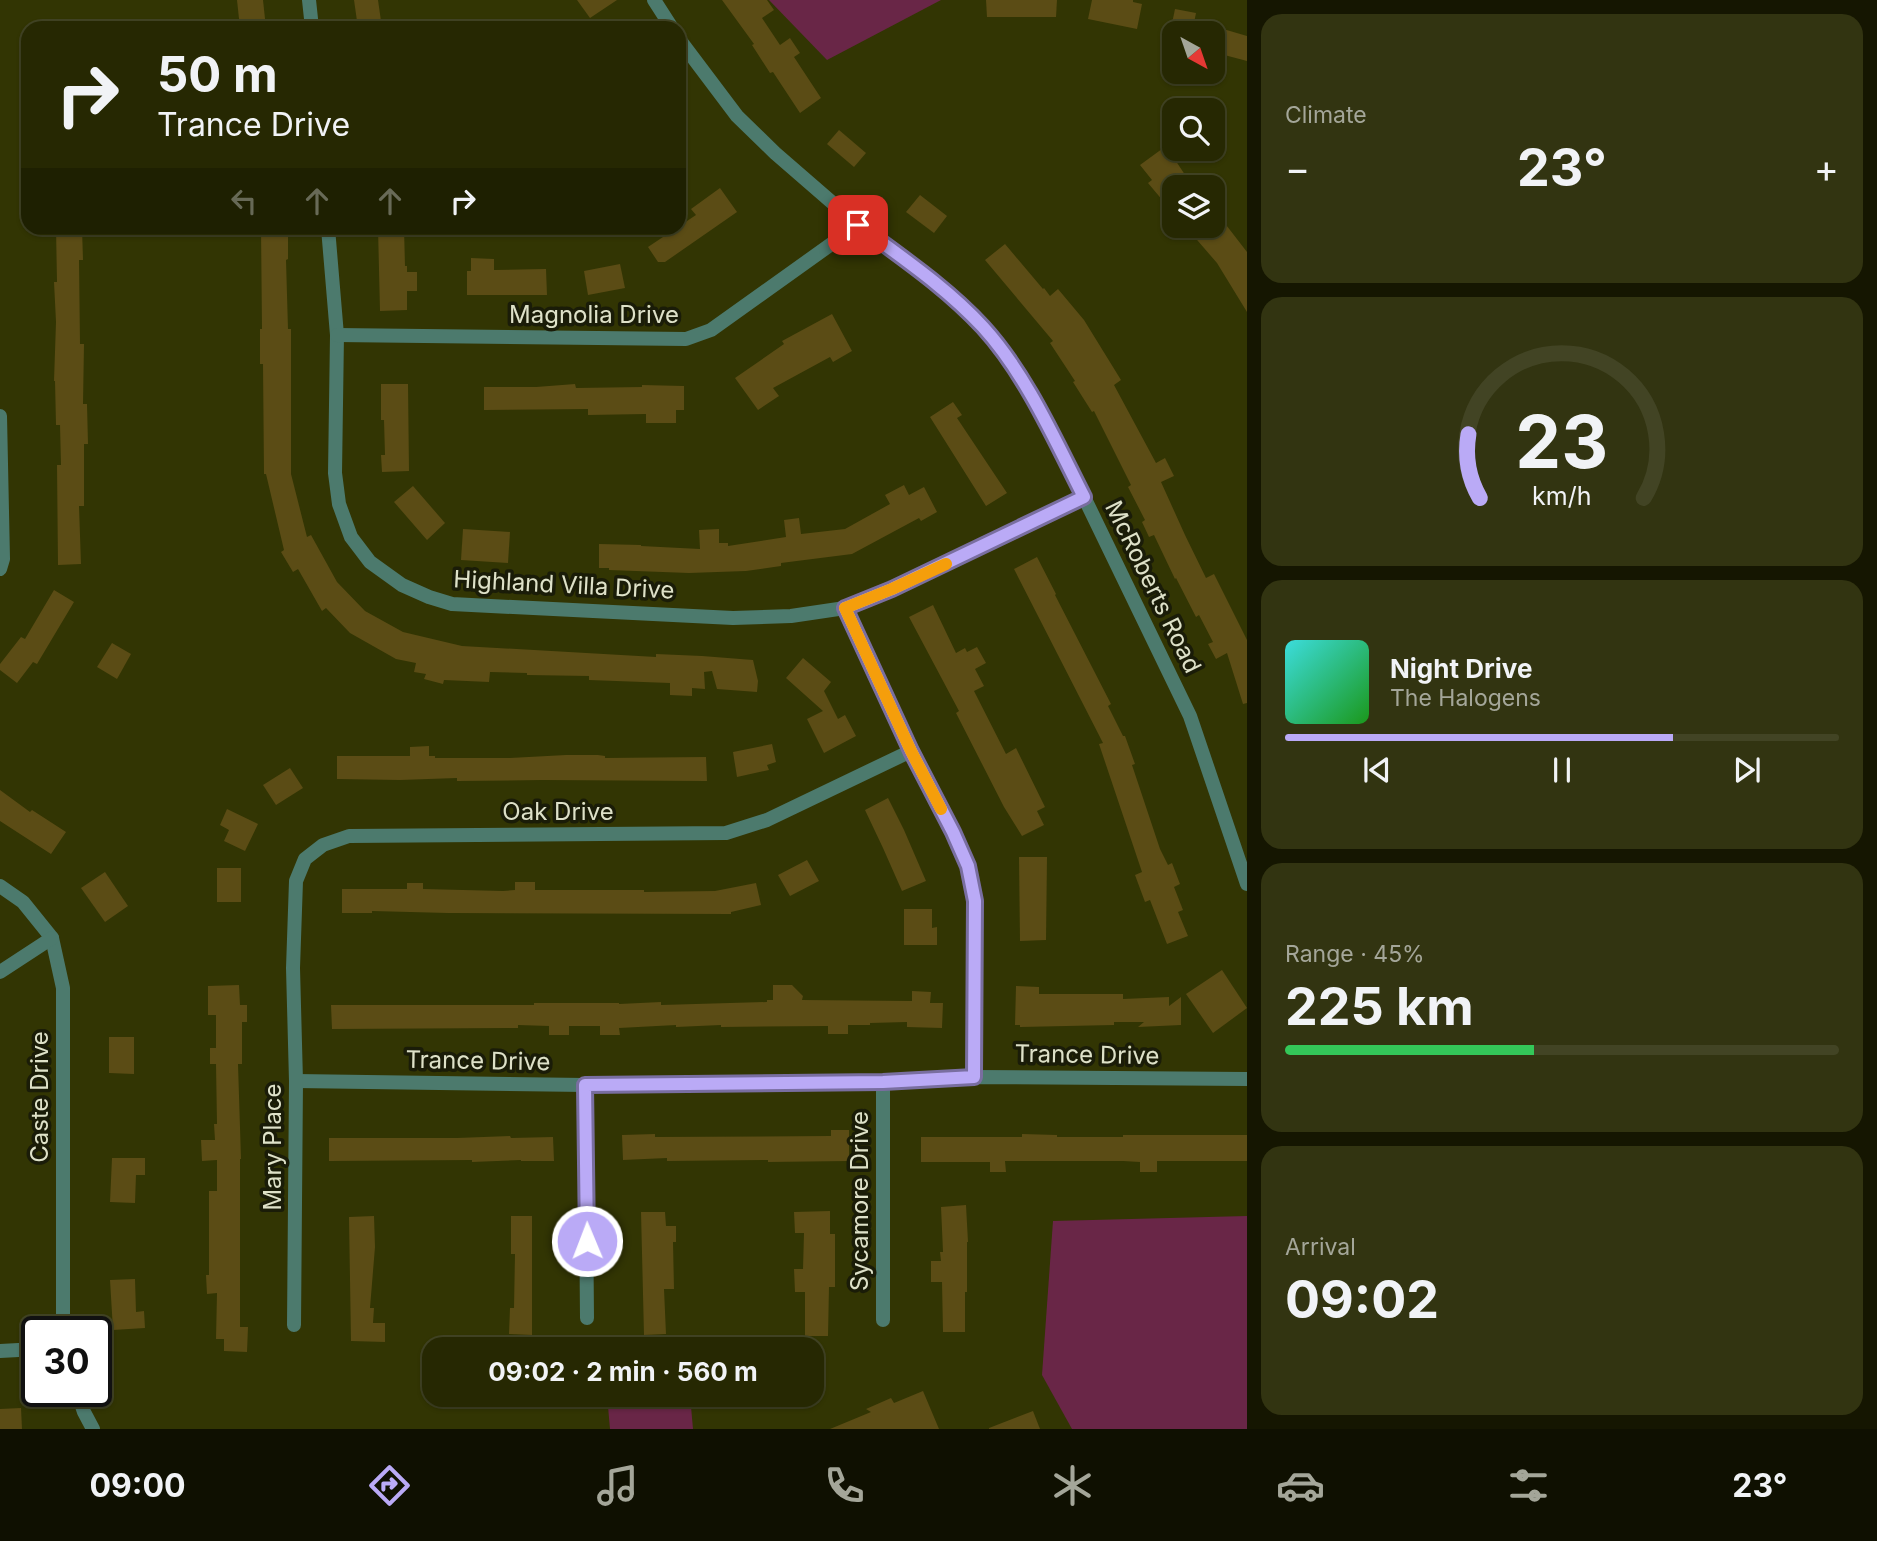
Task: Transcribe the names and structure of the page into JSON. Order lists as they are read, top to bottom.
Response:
{
  "streets": {
    "street": [
      "Magnolia Drive",
      "Highland Villa Drive",
      "McRoberts Road",
      "Oak Drive",
      "Trance Drive",
      "Caste Drive",
      "Mary Place",
      "Sycamore Drive"
    ]
  },
  "crossings": [
    ["Magnolia Drive", "Highland Villa Drive"],
    ["Magnolia Drive", "McRoberts Road"],
    ["Highland Villa Drive", "McRoberts Road"],
    ["Oak Drive", "Mary Place"],
    ["Trance Drive", "Mary Place"],
    ["Trance Drive", "Sycamore Drive"]
  ],
  "north": "bottom right",
  "page": {
    "tile": [
      "Climate",
      ["Range · 45%", "225 km"],
      ["Arrival", "09:02"]
    ],
    "turn": ["50 m", "Trance Drive"],
    "heat": ["−", "23°", "+"],
    "song": ["Night Drive", "The Halogens"],
    "limit": "30",
    "trip": "09:02 · 2 min · 560 m",
    "tabs": ["09:00", "23°"],
    "gauge": ["23", "km/h"]
  }
}
